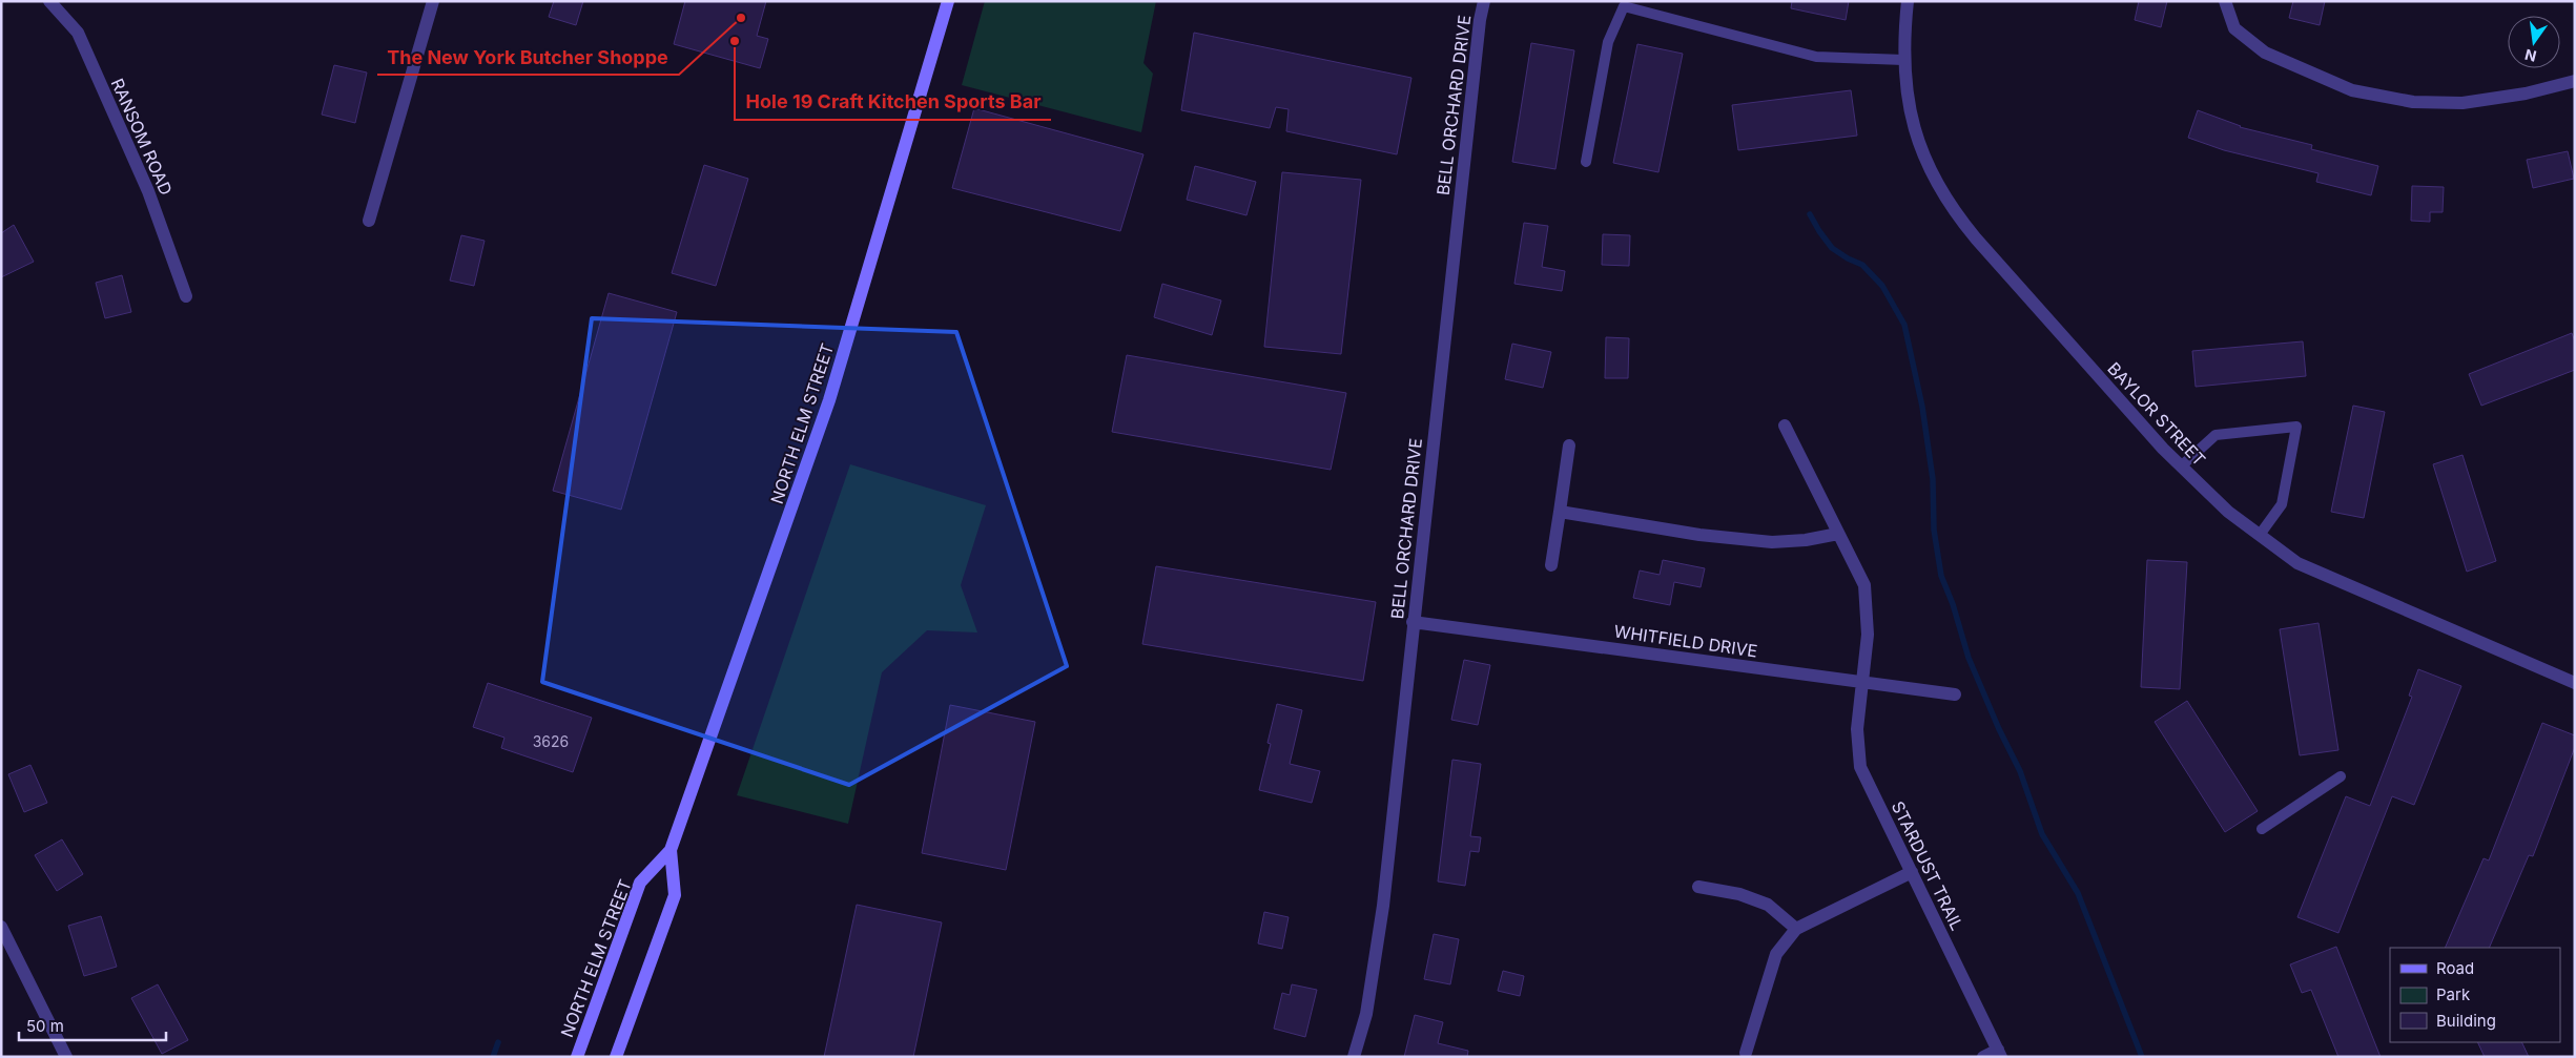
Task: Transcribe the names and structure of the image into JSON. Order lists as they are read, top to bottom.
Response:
{
  "streets": {
    "main road": ["NORTH ELM STREET"],
    "street": [
      "BELL ORCHARD DRIVE",
      "RANSOM ROAD",
      "BAYLOR STREET",
      "WHITFIELD DRIVE",
      "STARDUST TRAIL"
    ]
  },
  "crossings": [
    ["BELL ORCHARD DRIVE", "WHITFIELD DRIVE"],
    ["WHITFIELD DRIVE", "STARDUST TRAIL"]
  ],
  "places": ["The New York Butcher Shoppe", "Hole 19 Craft Kitchen Sports Bar"],
  "house_numbers": ["3626"],
  "legend": ["Road", "Park", "Building"],
  "scale_bar": "50 m",
  "north": "bottom"
}
